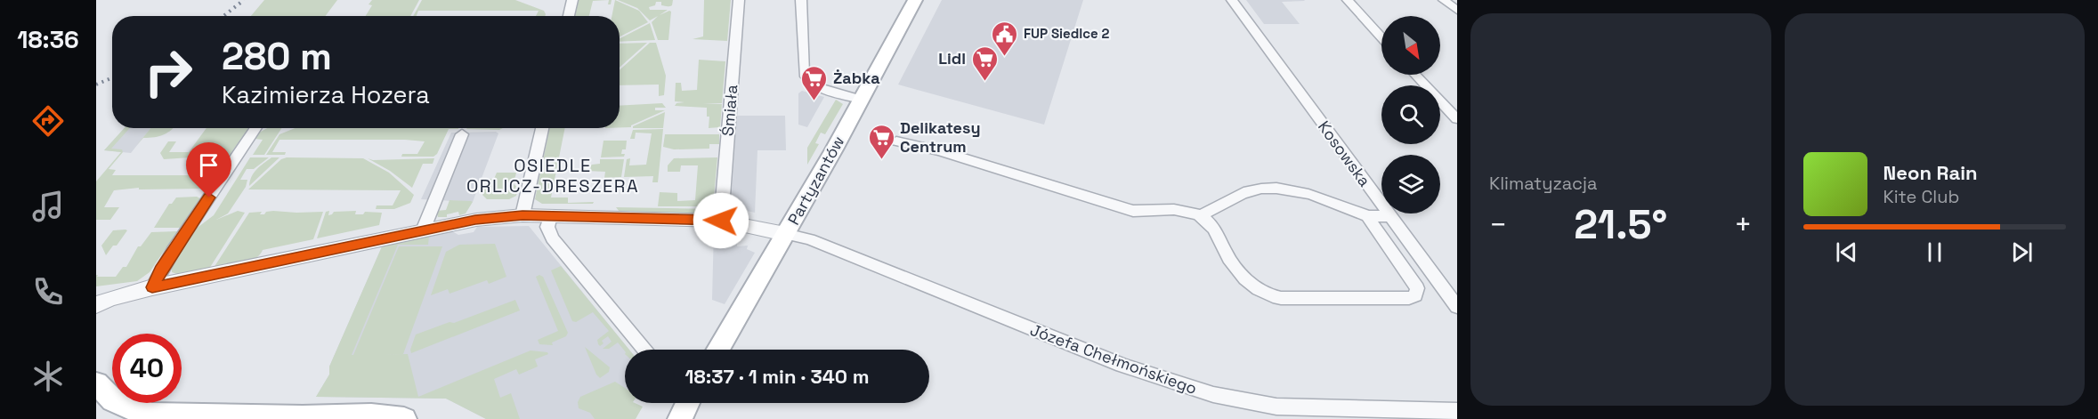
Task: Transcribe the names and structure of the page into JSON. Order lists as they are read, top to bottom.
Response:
{
  "streets": {
    "main road": ["Partyzantów"],
    "street": ["Śmiała", "Kosowska", "Józefa Chełmońskiego"]
  },
  "crossings": [
    ["Partyzantów", "Józefa Chełmońskiego"]
  ],
  "districts": ["OSIEDLE ORLICZ-DRESZERA"],
  "places": {
    "public building": ["FUP Siedlce 2"],
    "supermarket": ["Lidl", "Żabka", "Delikatesy Centrum"]
  },
  "north": "bottom right",
  "page": {
    "tabs": "18:36",
    "tile": "Klimatyzacja",
    "turn": ["280 m", "Kazimierza Hozera"],
    "song": ["Neon Rain", "Kite Club"],
    "heat": ["−", "21.5°", "+"],
    "limit": "40",
    "trip": "18:37 · 1 min · 340 m"
  }
}
